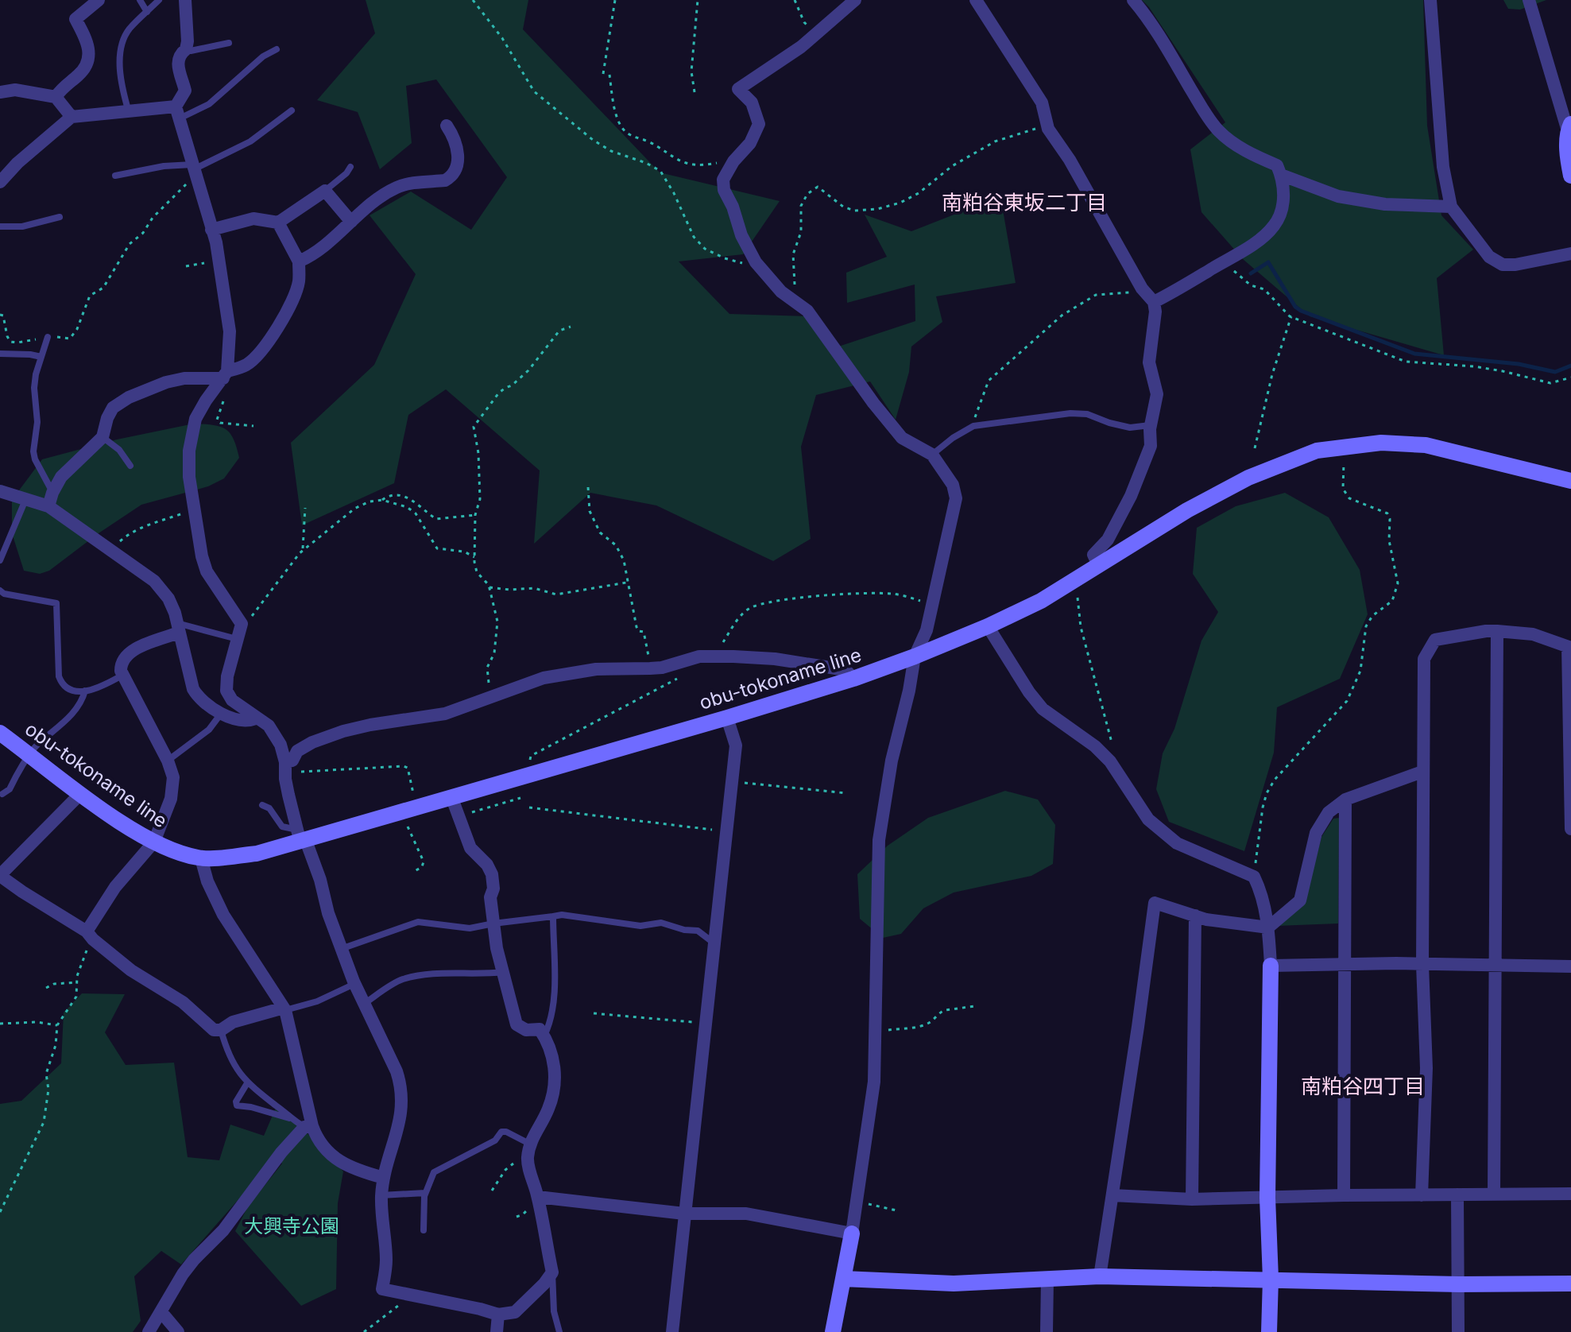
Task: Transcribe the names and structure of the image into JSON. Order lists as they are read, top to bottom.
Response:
{
  "streets": {
    "main road": ["obu-tokoname line"]
  },
  "districts": ["南粕谷東坂二丁目", "南粕谷四丁目"],
  "parks": ["大興寺公園"]
}
